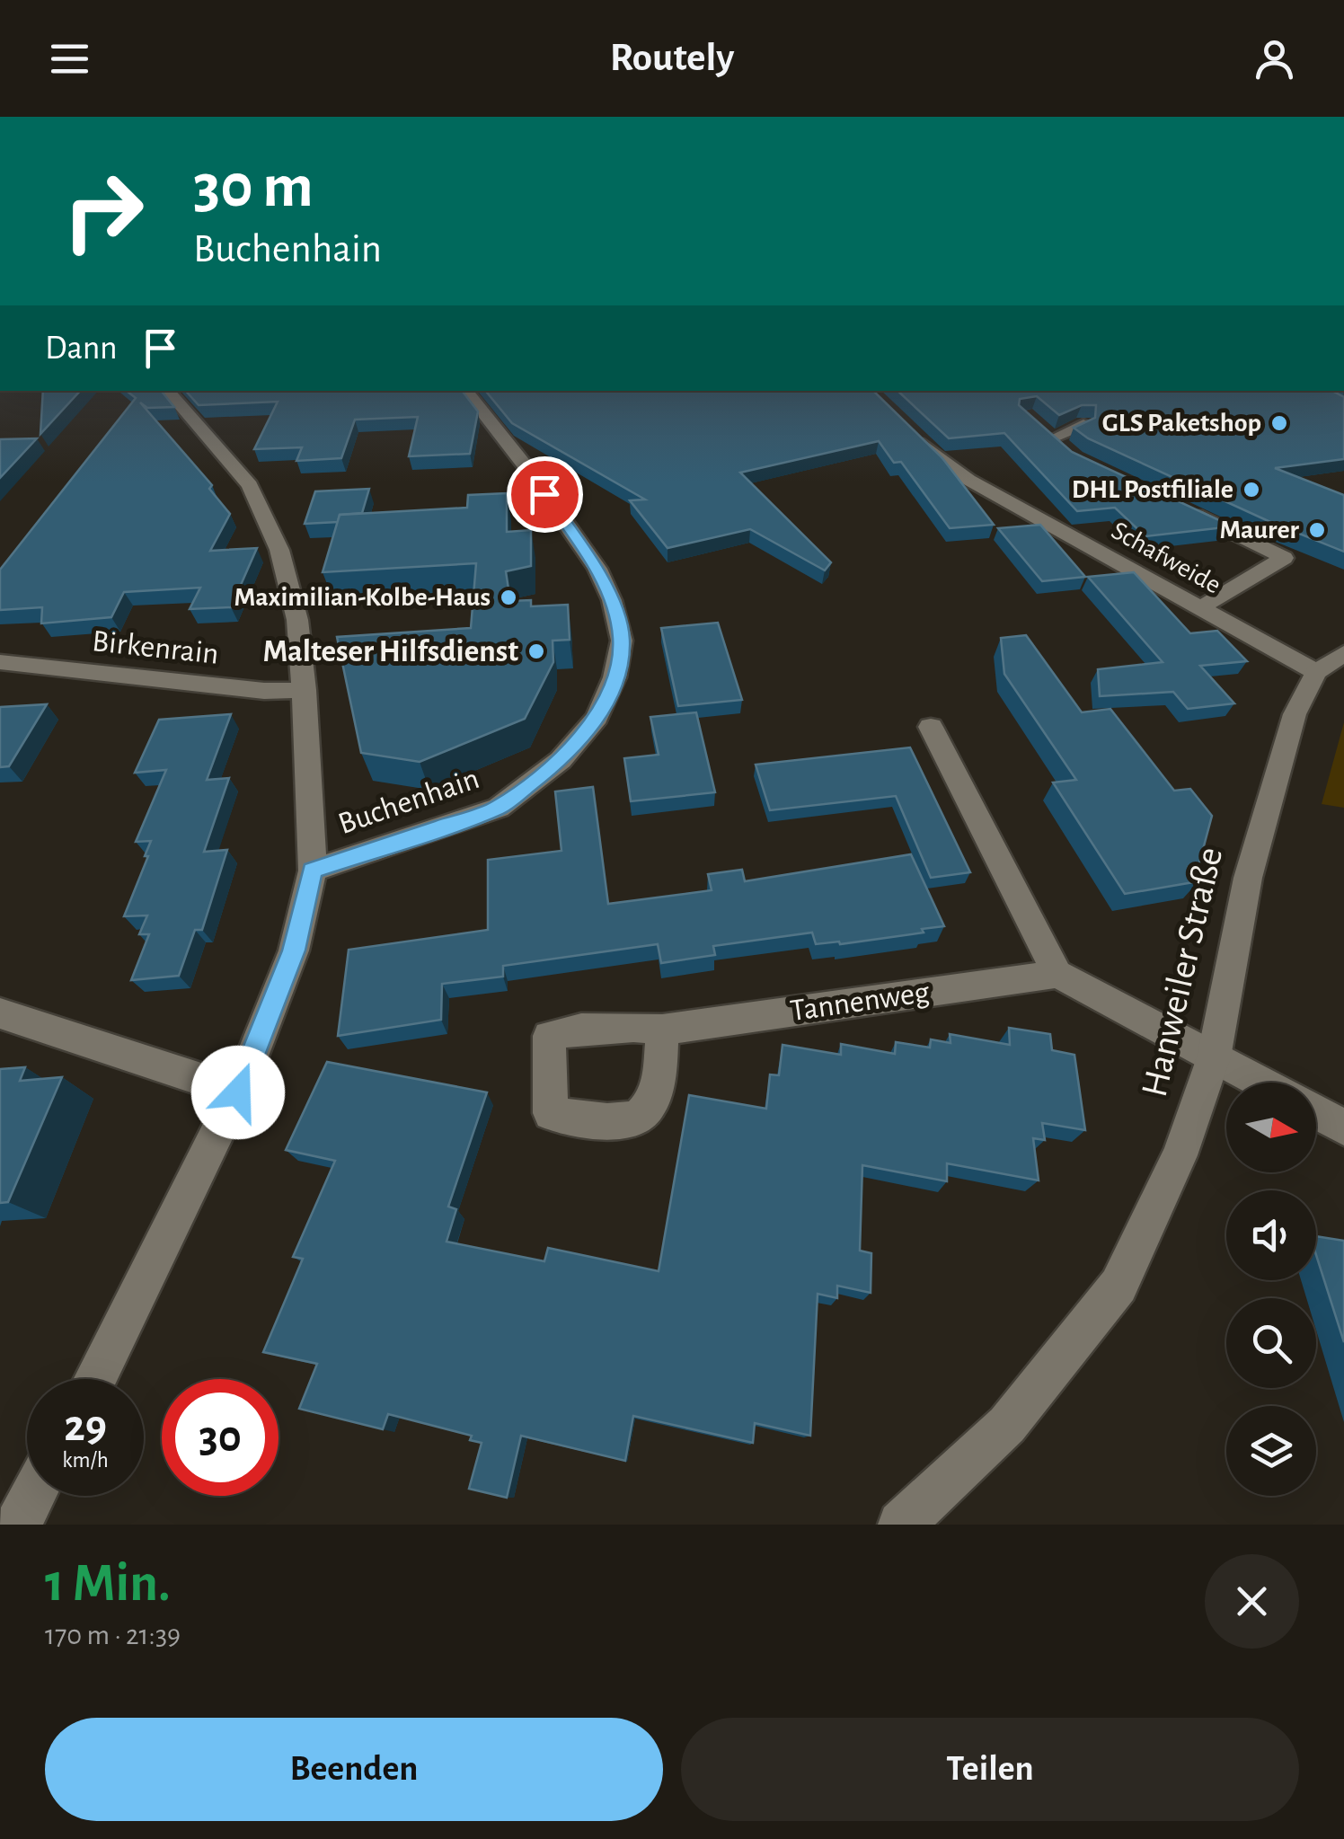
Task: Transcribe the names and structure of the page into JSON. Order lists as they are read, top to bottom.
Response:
{
  "streets": {
    "street": [
      "Schafweide",
      "Birkenrain",
      "Buchenhain",
      "Hanweiler Straße",
      "Tannenweg"
    ]
  },
  "crossings": [
    ["Schafweide", "Hanweiler Straße"]
  ],
  "places": [
    "GLS Paketshop",
    "DHL Postfiliale",
    "Maurer",
    "Maximilian-Kolbe-Haus",
    "Malteser Hilfsdienst"
  ],
  "north": "right",
  "page": {
    "header": "Routely",
    "turn": ["30 m", "Buchenhain"],
    "then": "Dann",
    "speed": "29 km/h",
    "limit": "30",
    "heading": ["1 Min.", "170 m · 21:39"],
    "buttons": ["Beenden", "Teilen"]
  }
}
